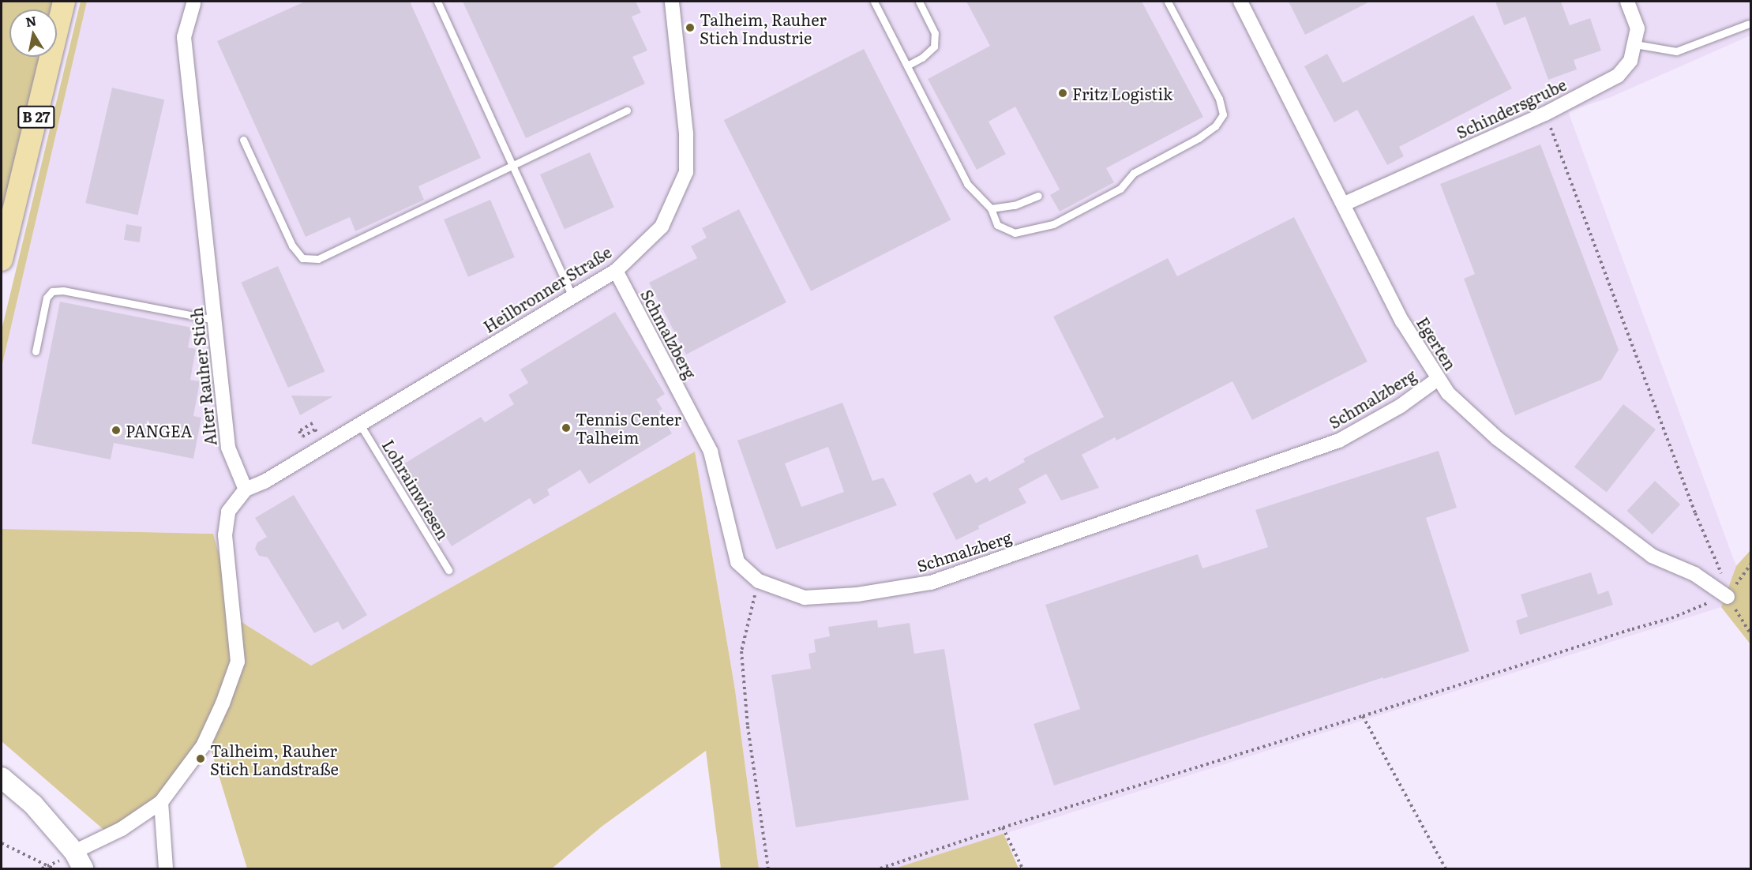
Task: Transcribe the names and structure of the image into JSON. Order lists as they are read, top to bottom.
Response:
{
  "streets": {
    "main road": ["B 27"],
    "street": [
      "Schindersgrube",
      "Heilbronner Straße",
      "Schmalzberg",
      "Egerten",
      "Alter Rauher Stich"
    ],
    "lane": ["Lohrainwiesen"]
  },
  "crossings": [
    ["Schindersgrube", "Egerten"],
    ["Heilbronner Straße", "Schmalzberg"],
    ["Heilbronner Straße", "Alter Rauher Stich"],
    ["Heilbronner Straße", "Lohrainwiesen"],
    ["Schmalzberg", "Egerten"]
  ],
  "places": [
    "Talheim, Rauher Stich Industrie",
    "Fritz Logistik",
    "Tennis Center Talheim",
    "PANGEA",
    "Talheim, Rauher Stich Landstraße"
  ],
  "north": "top"
}
